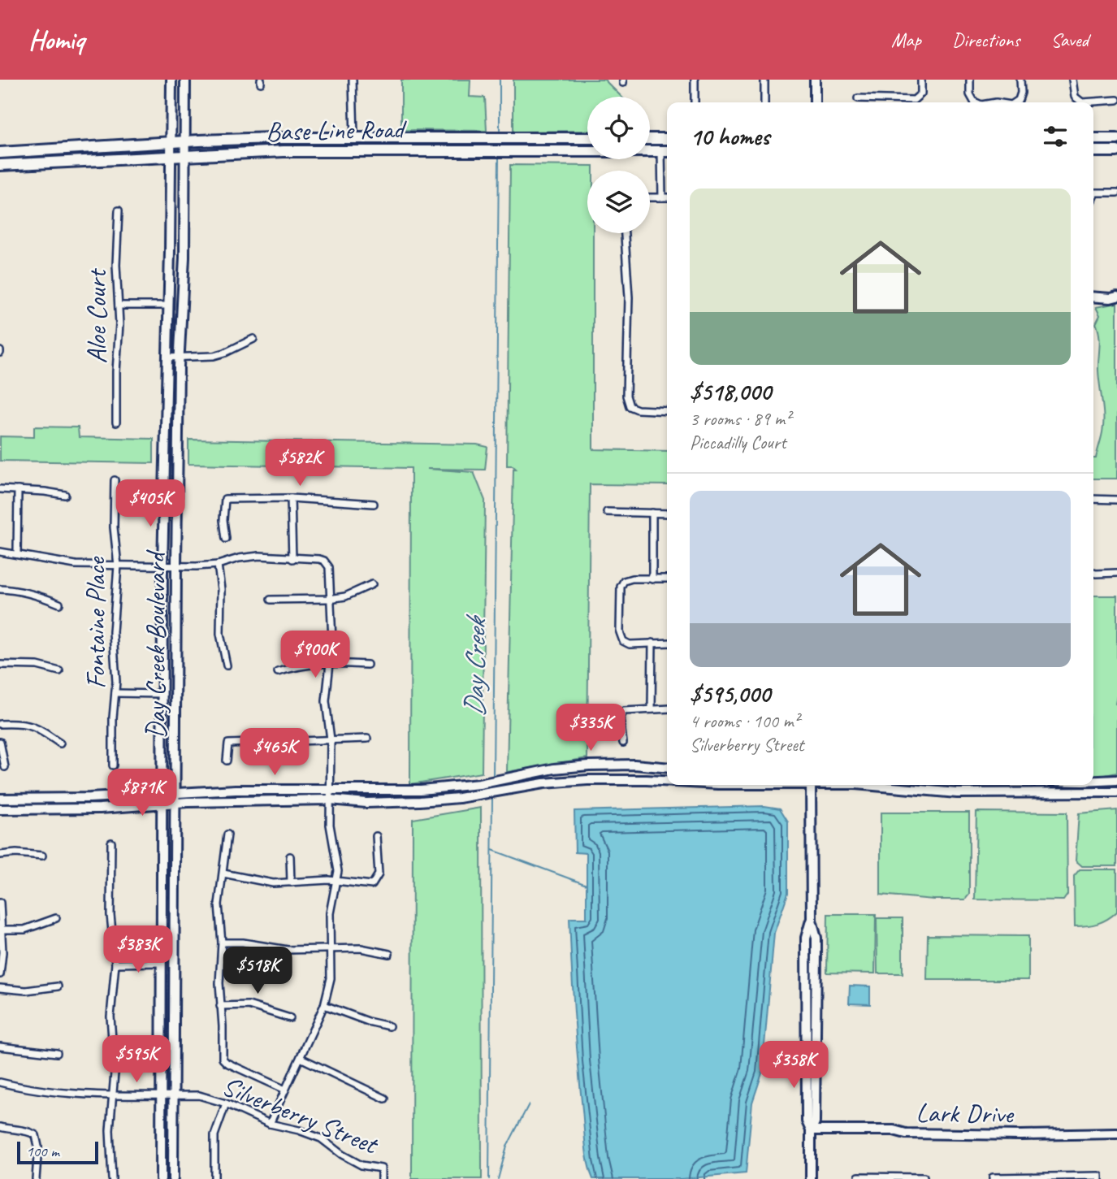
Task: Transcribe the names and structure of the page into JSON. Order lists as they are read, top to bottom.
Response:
{
  "streets": {
    "main road": ["Base Line Road"],
    "street": [
      "Aloe Court",
      "Fontaine Place",
      "Day Creek Boulevard",
      "Lark Drive",
      "Silverberry Street"
    ]
  },
  "crossings": [
    ["Base Line Road", "Day Creek Boulevard"],
    ["Day Creek Boulevard", "Silverberry Street"]
  ],
  "water": ["Day Creek"],
  "scale_bar": "100 m",
  "page": {
    "header": "Homiq",
    "nav": ["Map", "Directions", "Saved"],
    "heading": "10 homes",
    "list": [
      {
        "name": "$518,000",
        "note": "3 rooms · 89 m² · Piccadilly Court"
      },
      {
        "name": "$595,000",
        "note": "4 rooms · 100 m² · Silverberry Street"
      }
    ],
    "price": [
      "$582K",
      "$405K",
      "$900K",
      "$335K",
      "$465K",
      "$871K",
      "$383K",
      "$518K",
      "$595K",
      "$358K"
    ],
    "scale": "100 m"
  }
}
